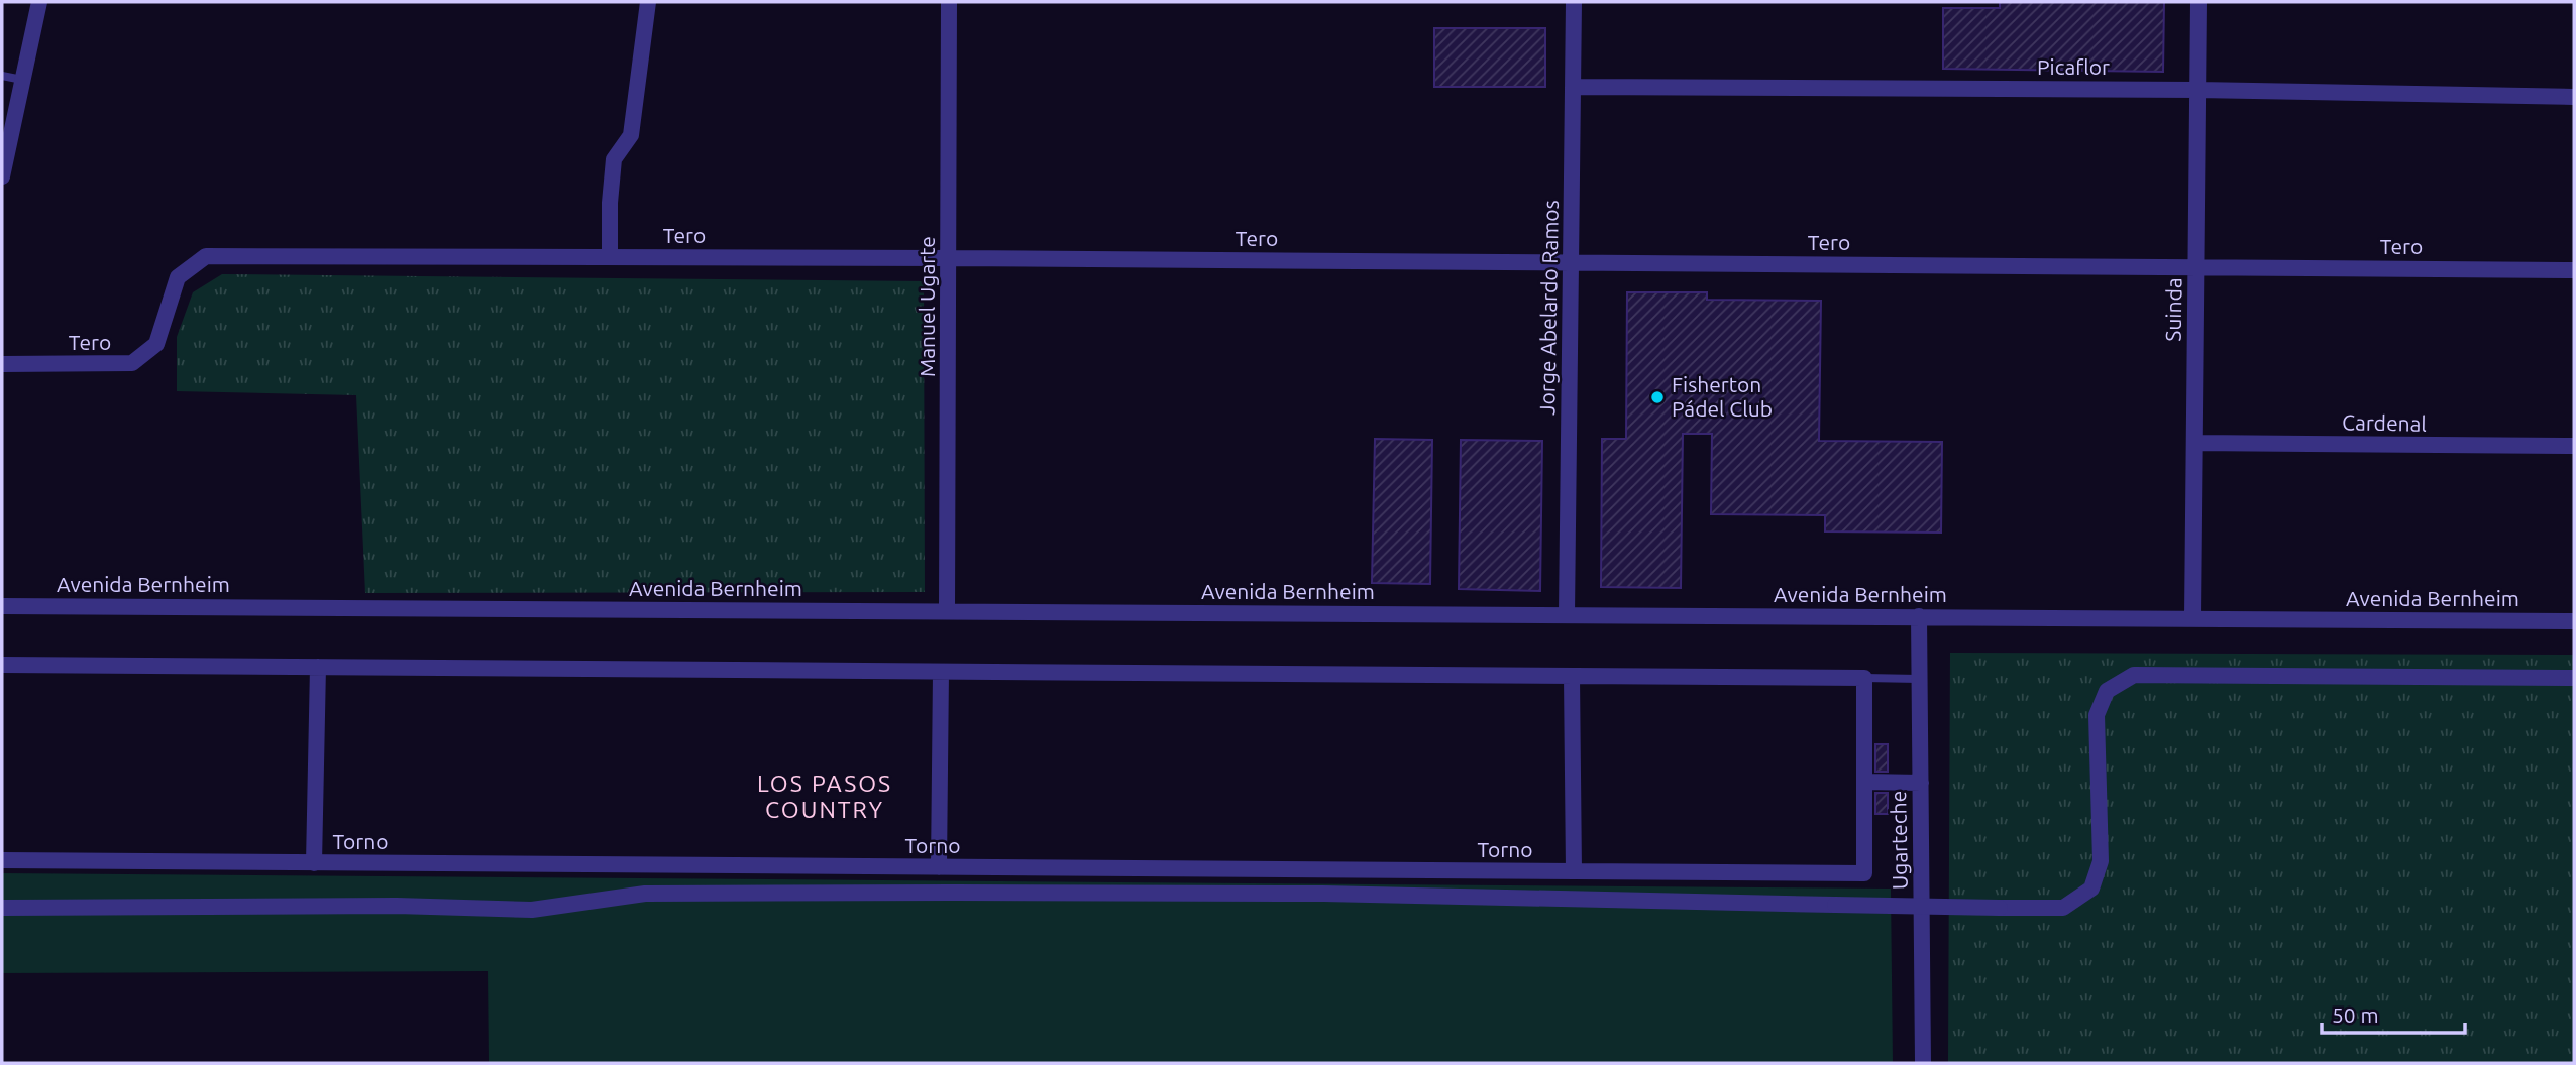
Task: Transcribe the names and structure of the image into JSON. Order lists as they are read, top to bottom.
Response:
{
  "streets": {
    "street": [
      "Picaflor",
      "Tero",
      "Manuel Ugarte",
      "Jorge Abelardo Ramos",
      "Suinda",
      "Cardenal",
      "Avenida Bernheim",
      "Ugarteche",
      "Torno"
    ]
  },
  "crossings": [
    ["Picaflor", "Jorge Abelardo Ramos"],
    ["Picaflor", "Suinda"],
    ["Tero", "Manuel Ugarte"],
    ["Tero", "Jorge Abelardo Ramos"],
    ["Tero", "Suinda"],
    ["Manuel Ugarte", "Avenida Bernheim"],
    ["Jorge Abelardo Ramos", "Avenida Bernheim"],
    ["Suinda", "Cardenal"],
    ["Suinda", "Avenida Bernheim"],
    ["Avenida Bernheim", "Ugarteche"]
  ],
  "districts": ["LOS PASOS COUNTRY"],
  "places": ["Fisherton Pádel Club"],
  "scale_bar": "50 m"
}
